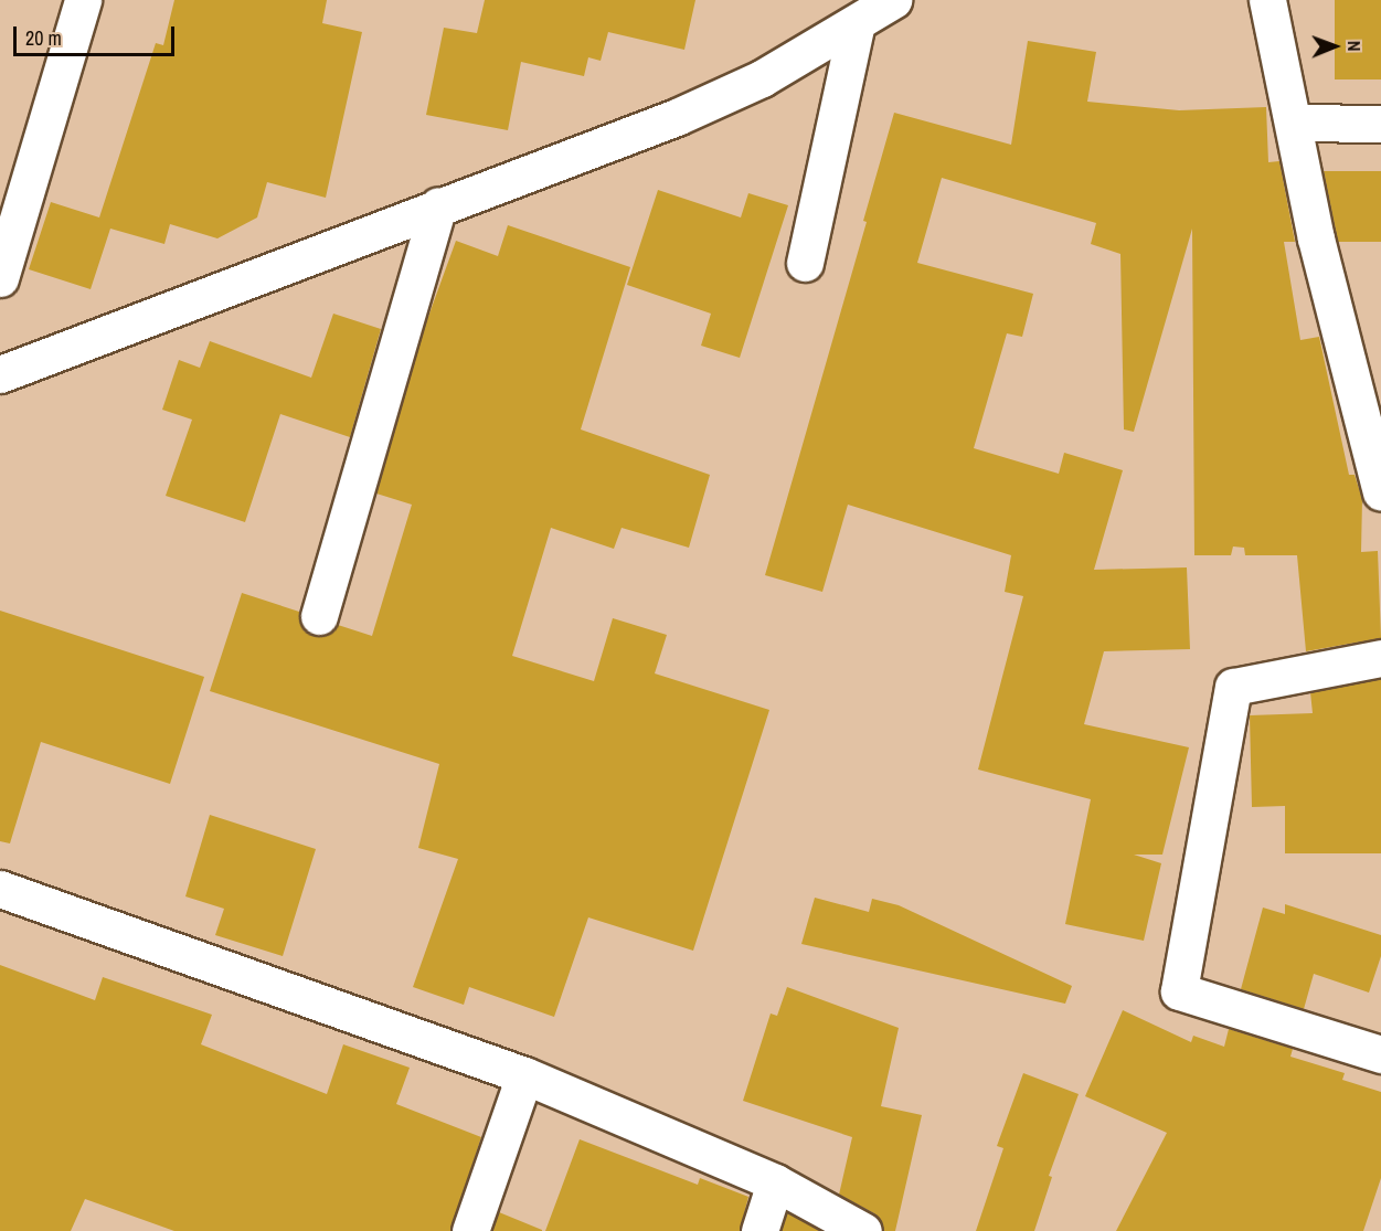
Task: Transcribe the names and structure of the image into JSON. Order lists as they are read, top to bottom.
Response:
{
  "scale_bar": "20 m",
  "north": "right"
}
